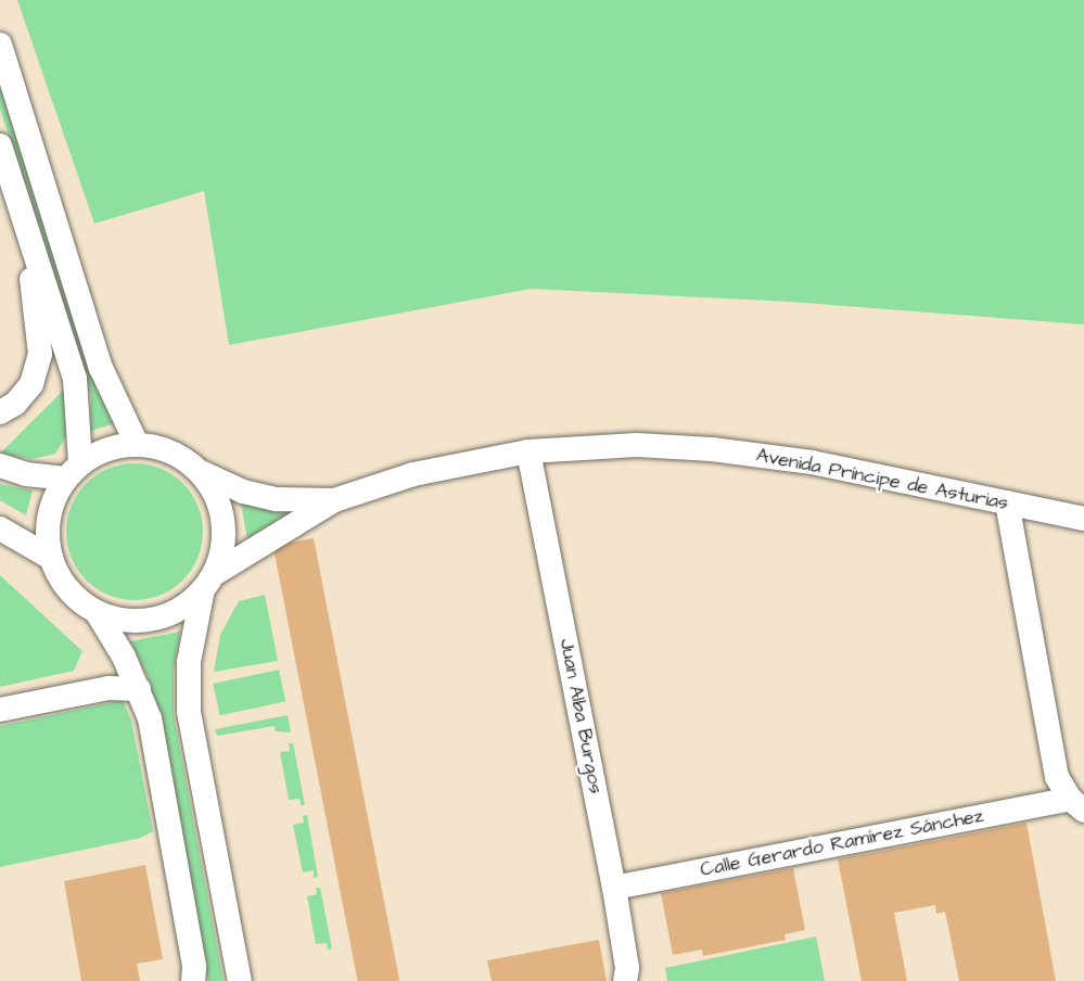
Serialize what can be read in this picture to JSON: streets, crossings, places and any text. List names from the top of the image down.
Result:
{
  "streets": {
    "street": ["Avenida Príncipe de Asturias", "Juan Alba Burgos", "Calle Gerardo Ramírez Sánchez"]
  },
  "crossings": [
    ["Avenida Príncipe de Asturias", "Juan Alba Burgos"],
    ["Juan Alba Burgos", "Calle Gerardo Ramírez Sánchez"]
  ]
}
